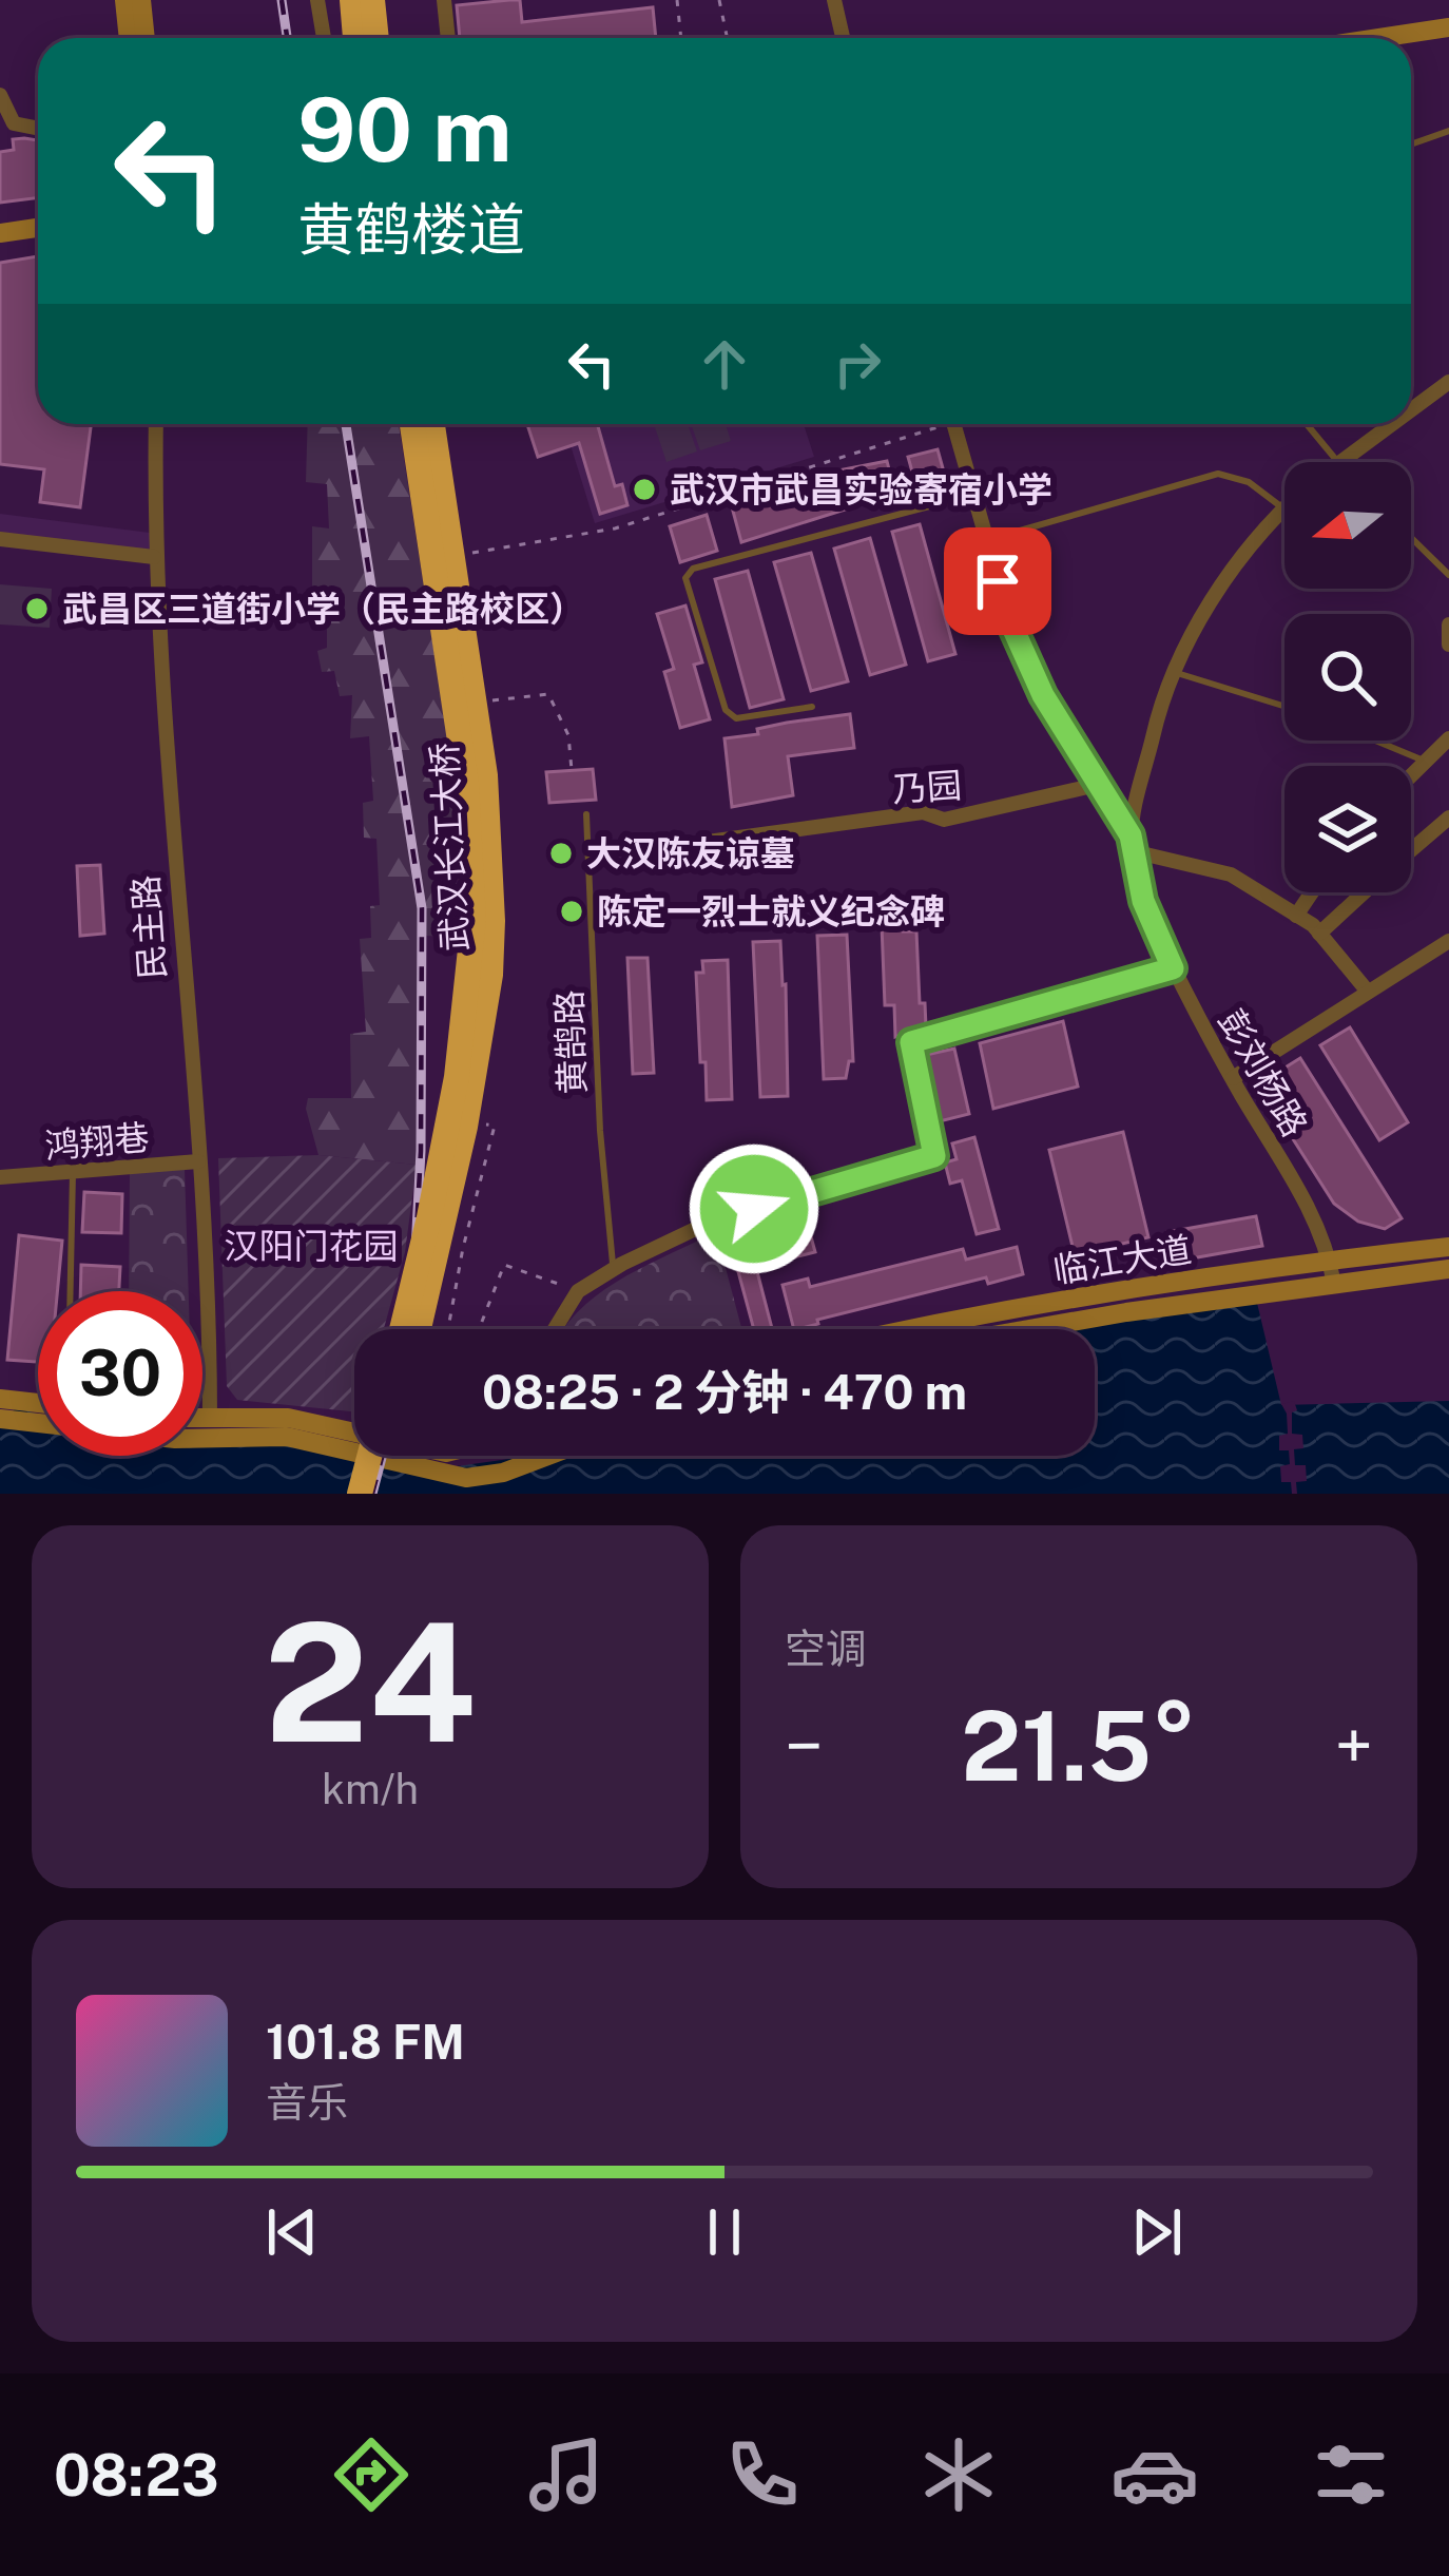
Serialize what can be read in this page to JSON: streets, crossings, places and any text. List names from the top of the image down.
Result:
{
  "streets": {
    "highway": ["武汉长江大桥"],
    "main road": ["临江大道"],
    "street": [
      "乃园",
      "民主路",
      "彭刘杨路",
      "鸿翔巷"
    ],
    "lane": ["黄鹄路"]
  },
  "crossings": [
    ["民主路", "鸿翔巷"],
    ["彭刘杨路", "临江大道"]
  ],
  "parks": ["汉阳门花园"],
  "places": [
    "武汉市武昌实验寄宿小学",
    "武昌区三道街小学（民主路校区）",
    "大汉陈友谅墓",
    "陈定一烈士就义纪念碑"
  ],
  "north": "left",
  "page": {
    "turn": ["90 m", "黄鹤楼道"],
    "limit": "30",
    "trip": "08:25 · 2 分钟 · 470 m",
    "tile": [
      ["24", "km/h"],
      "空调"
    ],
    "heat": ["−", "21.5°", "+"],
    "song": ["101.8 FM", "音乐"],
    "tabs": "08:23"
  }
}
